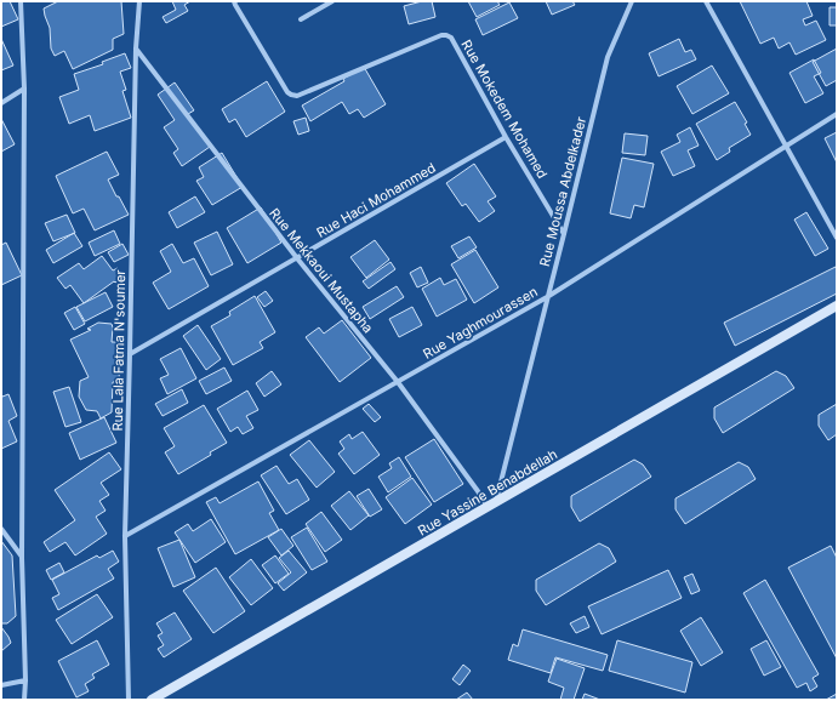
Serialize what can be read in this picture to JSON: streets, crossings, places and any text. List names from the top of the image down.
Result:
{
  "streets": {
    "street": [
      "Rue Mokedem Mohamed",
      "Rue Moussa Abdelkader",
      "Rue Haci Mohammed",
      "Rue Mekkaoui Mustapha",
      "Rue Yaghmourassen",
      "Rue Lala Fatma N'soumer",
      "Rue Yassine Benabdellah"
    ]
  },
  "crossings": [
    ["Rue Mokedem Mohamed", "Rue Moussa Abdelkader"],
    ["Rue Mokedem Mohamed", "Rue Haci Mohammed"],
    ["Rue Moussa Abdelkader", "Rue Mekkaoui Mustapha"],
    ["Rue Moussa Abdelkader", "Rue Yaghmourassen"],
    ["Rue Moussa Abdelkader", "Rue Yassine Benabdellah"],
    ["Rue Haci Mohammed", "Rue Mekkaoui Mustapha"],
    ["Rue Haci Mohammed", "Rue Lala Fatma N'soumer"],
    ["Rue Mekkaoui Mustapha", "Rue Yaghmourassen"],
    ["Rue Mekkaoui Mustapha", "Rue Lala Fatma N'soumer"],
    ["Rue Mekkaoui Mustapha", "Rue Yassine Benabdellah"],
    ["Rue Yaghmourassen", "Rue Lala Fatma N'soumer"]
  ]
}
